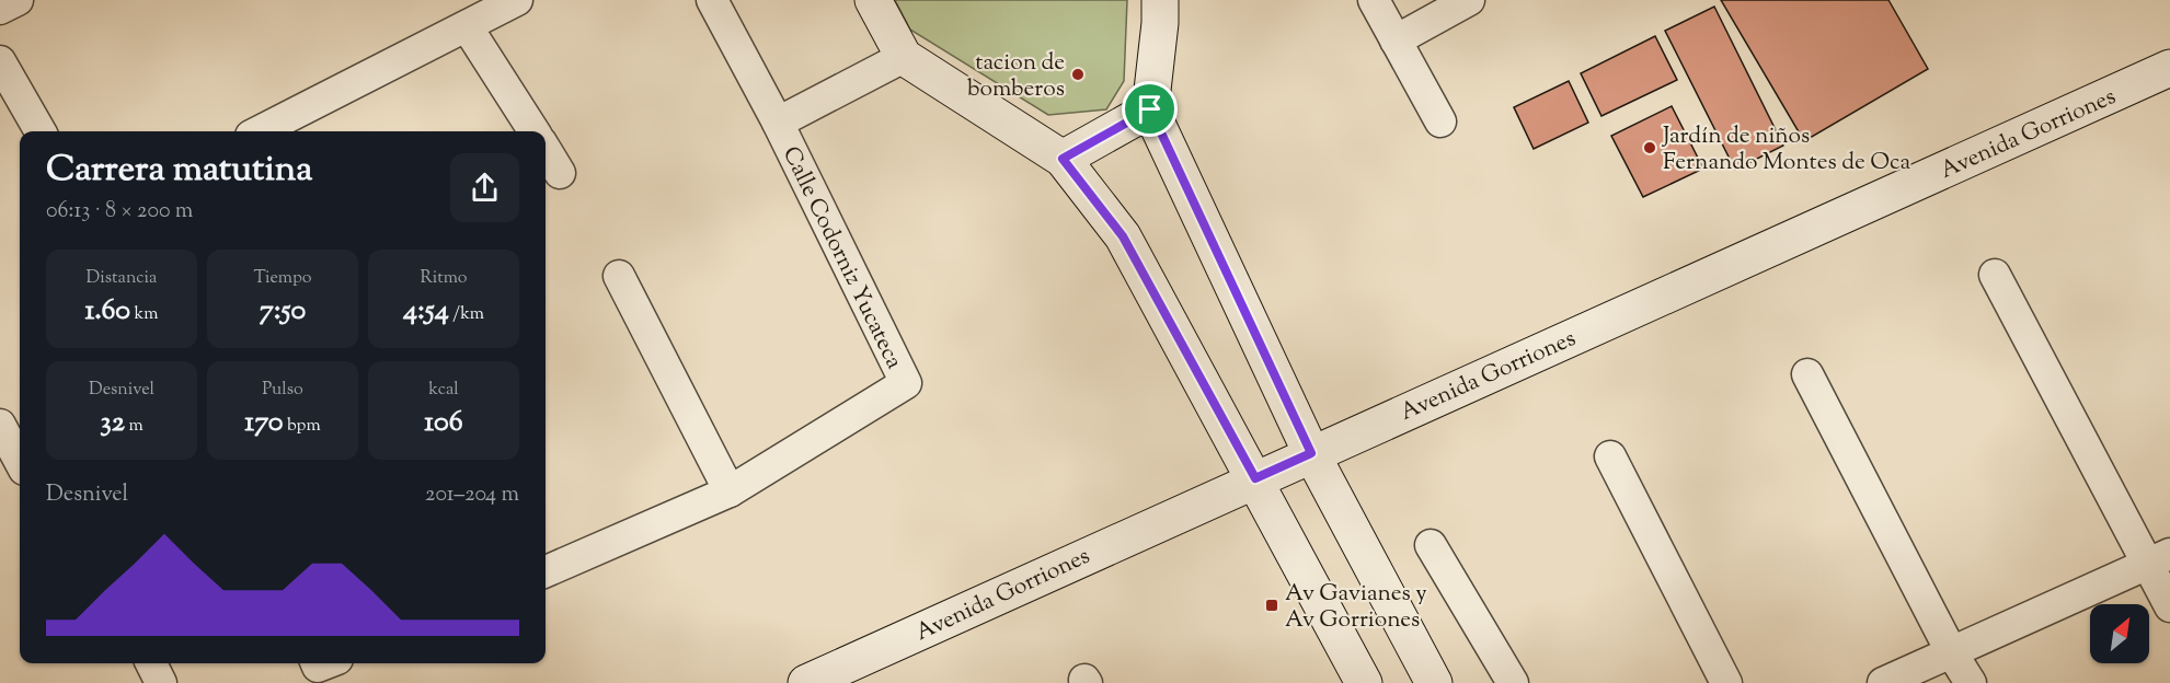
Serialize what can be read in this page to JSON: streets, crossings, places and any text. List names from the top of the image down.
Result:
{
  "streets": {
    "main road": ["Avenida Gorriones"],
    "street": ["Calle Codorniz Yucateca"]
  },
  "places": {
    "other": ["tacion de bomberos", "Jardín de niños Fernando Montes de Oca"],
    "transit": ["Av Gavianes y Av Gorriones"]
  },
  "north": "top right",
  "page": {
    "heading": ["Carrera matutina", "06:13 · 8 × 200 m"],
    "stats": [
      ["Distancia", "1.60 km"],
      ["Tiempo", "7:50"],
      ["Ritmo", "4:54 /km"],
      ["Desnivel", "32 m"],
      ["Pulso", "170 bpm"],
      ["kcal", "106"]
    ],
    "chart": ["Desnivel", "201–204 m"]
  }
}
